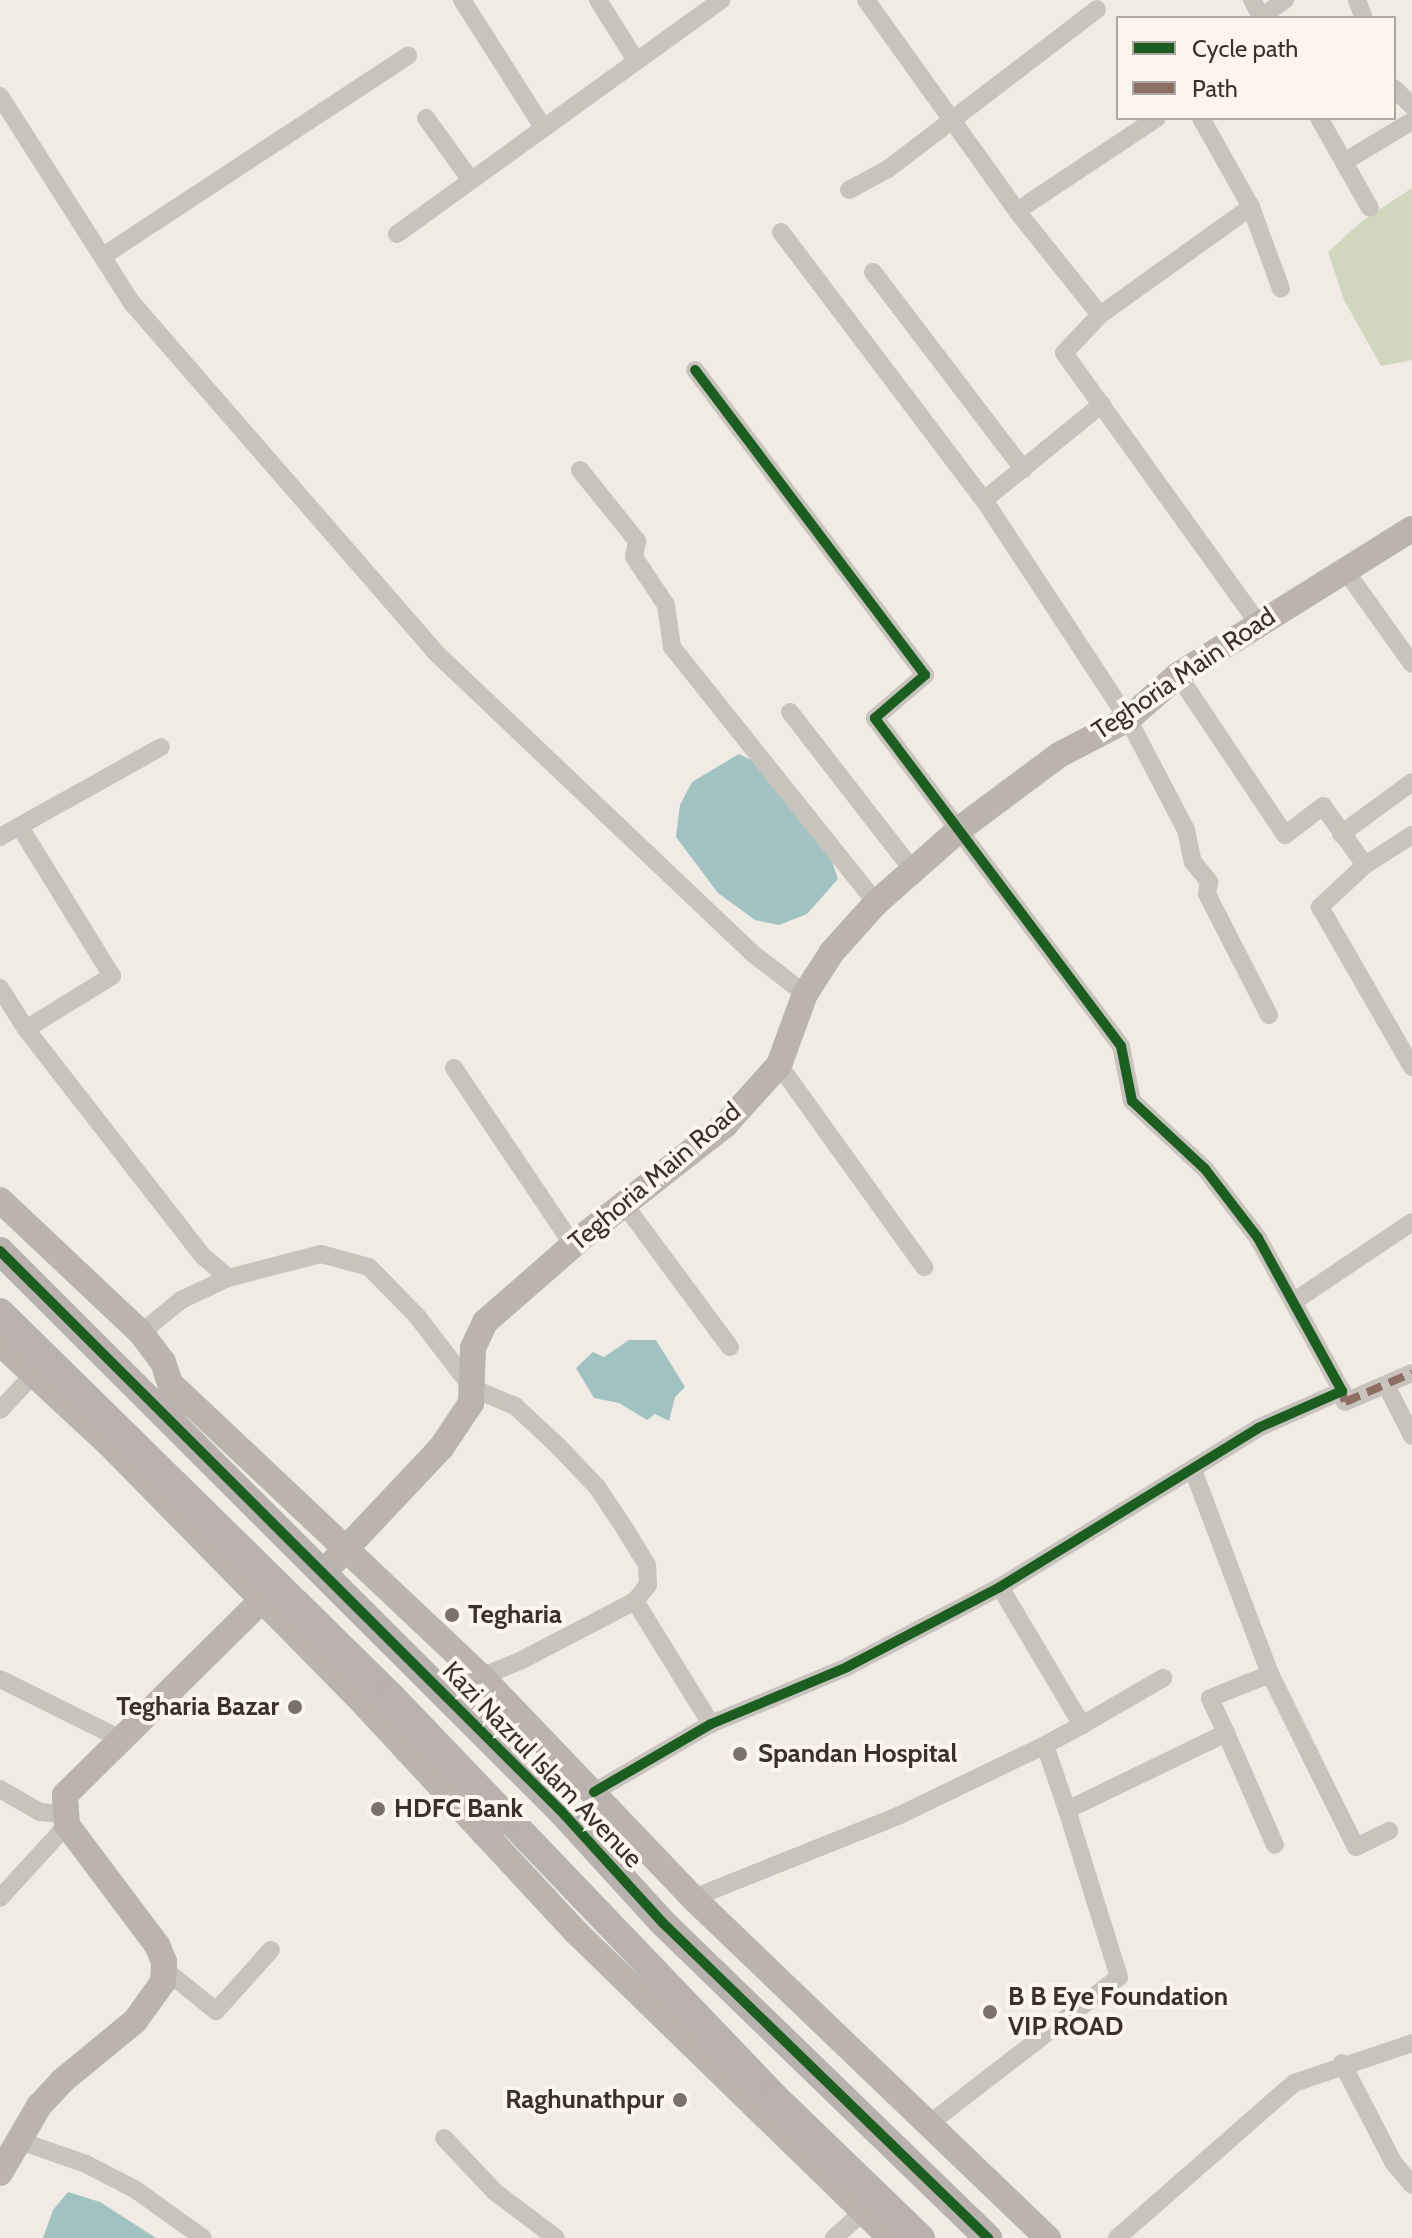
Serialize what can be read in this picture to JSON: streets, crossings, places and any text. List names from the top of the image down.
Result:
{
  "streets": {
    "main road": ["Kazi Nazrul Islam Avenue"],
    "street": ["Teghoria Main Road"]
  },
  "crossings": [
    ["Teghoria Main Road", "Kazi Nazrul Islam Avenue"]
  ],
  "places": [
    "Tegharia",
    "Tegharia Bazar",
    "Spandan Hospital",
    "HDFC Bank",
    "B B Eye Foundation VIP ROAD",
    "Raghunathpur"
  ],
  "legend": ["Cycle path", "Path"]
}
